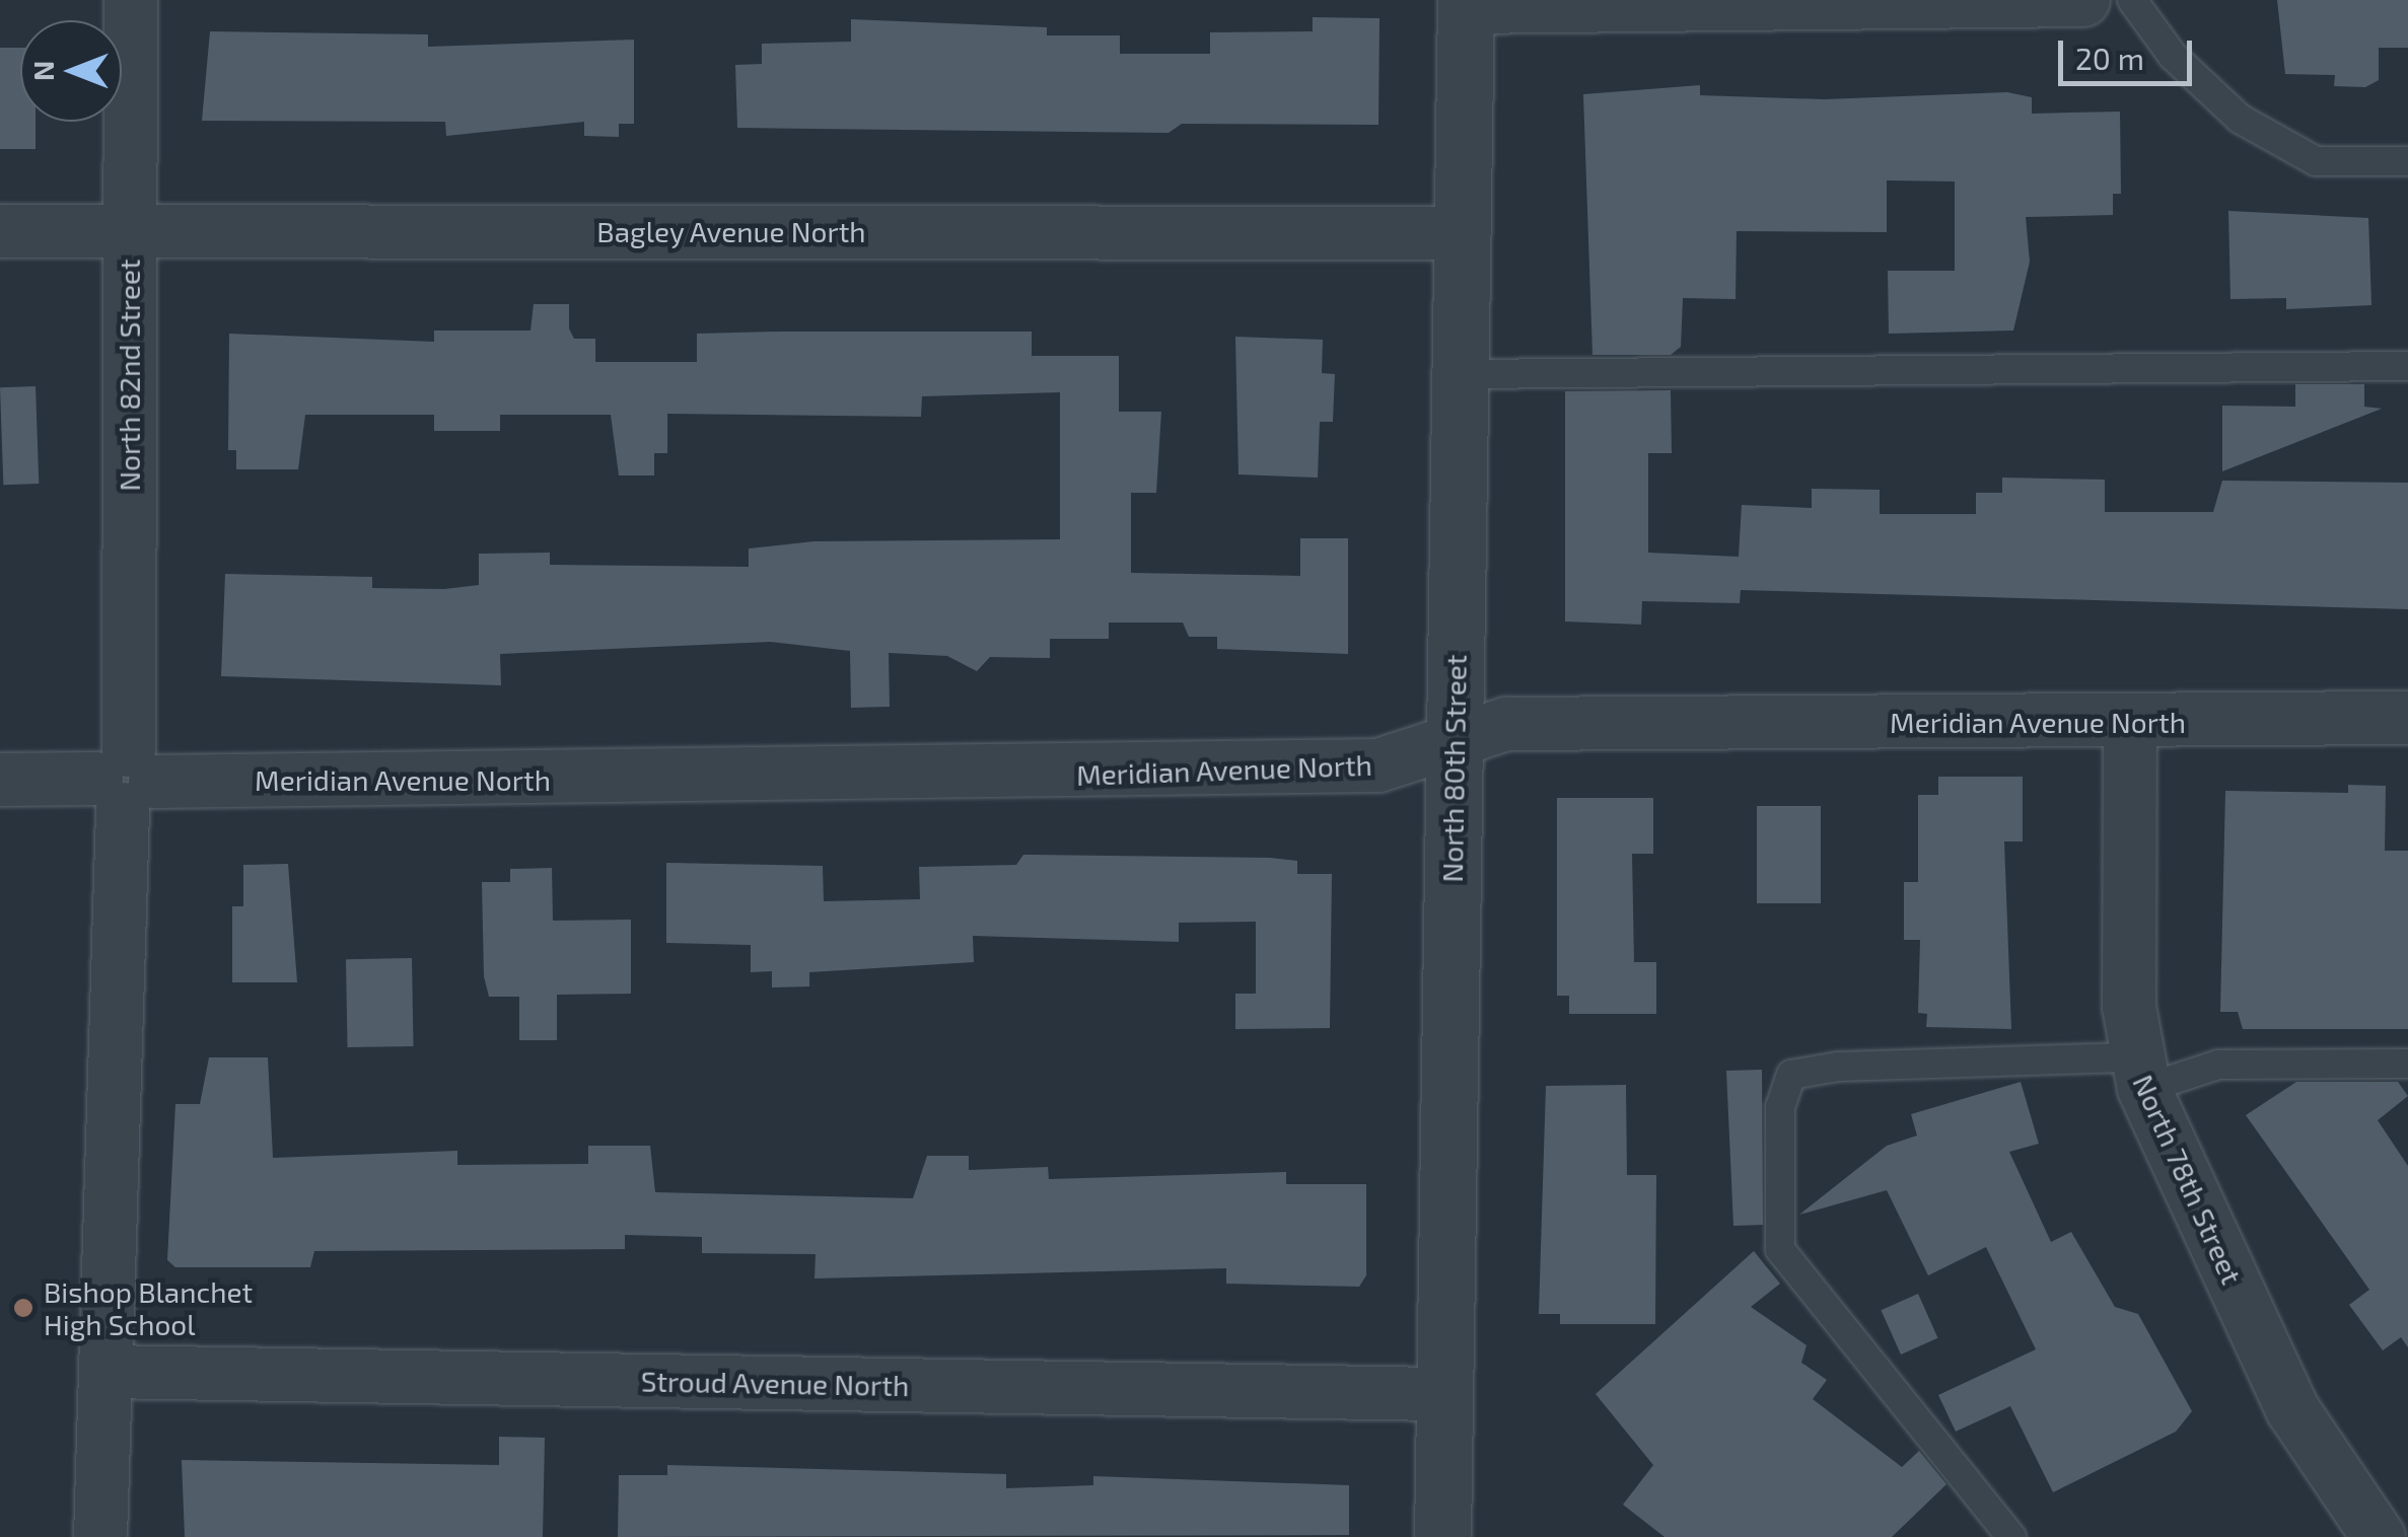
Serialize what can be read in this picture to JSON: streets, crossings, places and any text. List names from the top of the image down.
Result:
{
  "streets": {
    "street": [
      "Bagley Avenue North",
      "North 82nd Street",
      "Meridian Avenue North",
      "North 80th Street",
      "North 78th Street",
      "Stroud Avenue North"
    ]
  },
  "crossings": [
    ["Bagley Avenue North", "North 82nd Street"],
    ["Bagley Avenue North", "North 80th Street"],
    ["North 82nd Street", "Meridian Avenue North"],
    ["North 82nd Street", "Stroud Avenue North"],
    ["Meridian Avenue North", "North 80th Street"],
    ["Meridian Avenue North", "North 78th Street"],
    ["North 80th Street", "Stroud Avenue North"]
  ],
  "places": ["Bishop Blanchet High School"],
  "scale_bar": "20 m",
  "north": "left"
}
